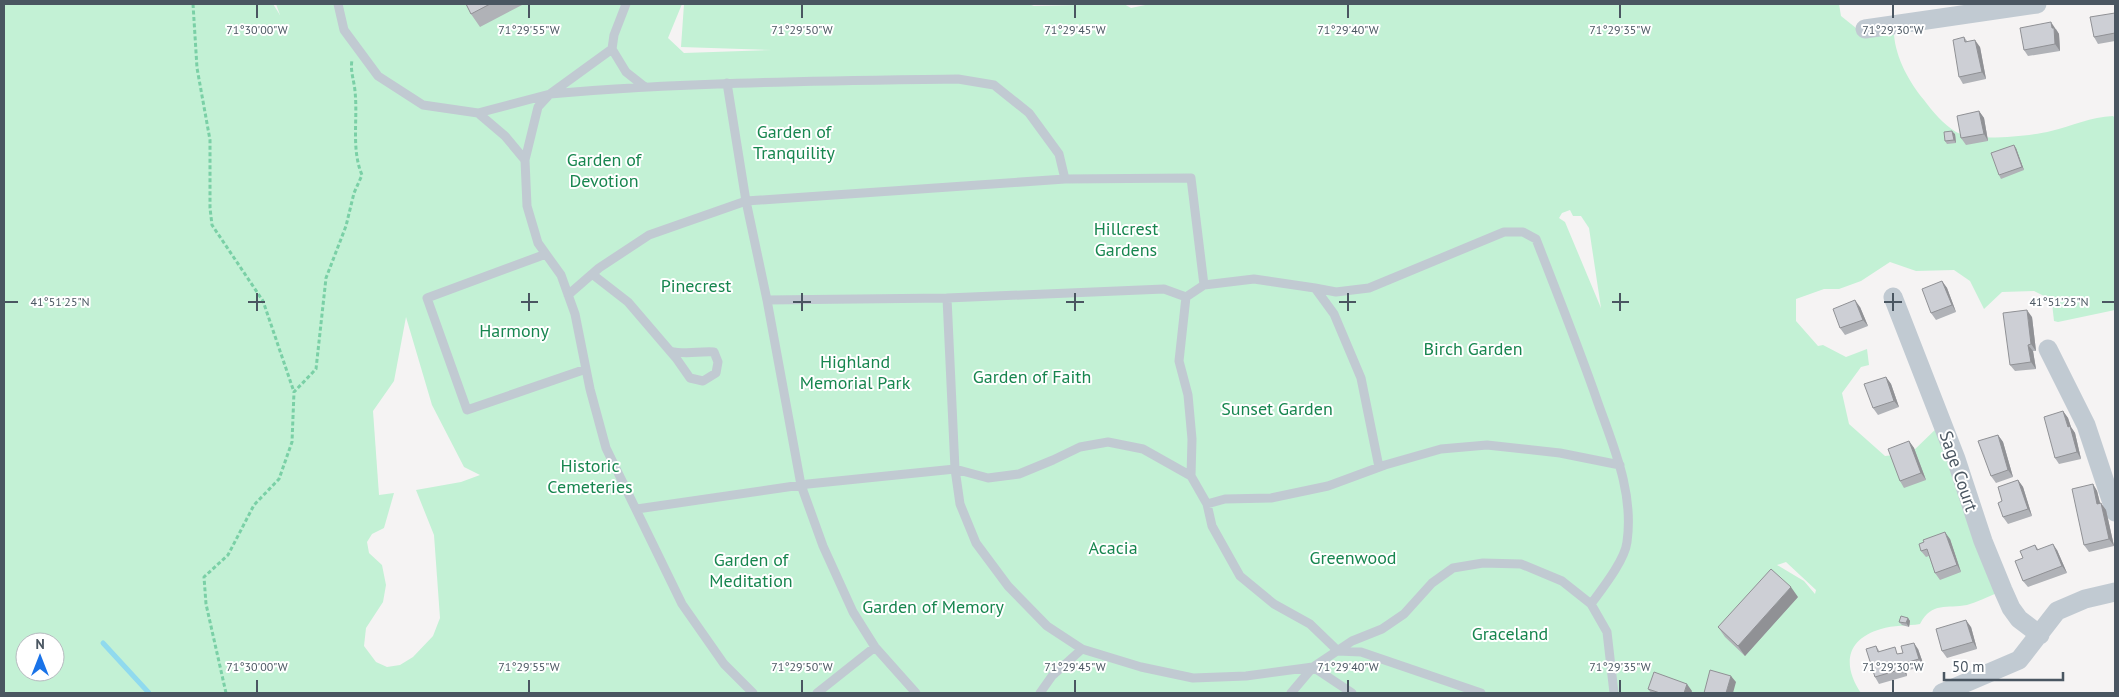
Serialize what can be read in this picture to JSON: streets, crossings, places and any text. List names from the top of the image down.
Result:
{
  "streets": {
    "street": ["Sage Court"]
  },
  "parks": [
    "Garden of Tranquility",
    "Garden of Devotion",
    "Hillcrest Gardens",
    "Pinecrest",
    "Harmony",
    "Birch Garden",
    "Highland Memorial Park",
    "Garden of Faith",
    "Sunset Garden",
    "Historic Cemeteries",
    "Acacia",
    "Greenwood",
    "Garden of Meditation",
    "Garden of Memory",
    "Graceland"
  ],
  "scale_bar": "50 m",
  "north": "top",
  "coordinates": [
    "71°30'00\"W",
    "71°29'55\"W",
    "71°29'50\"W",
    "71°29'45\"W",
    "71°29'40\"W",
    "71°29'35\"W",
    "71°29'30\"W",
    "41°51'25\"N"
  ]
}
